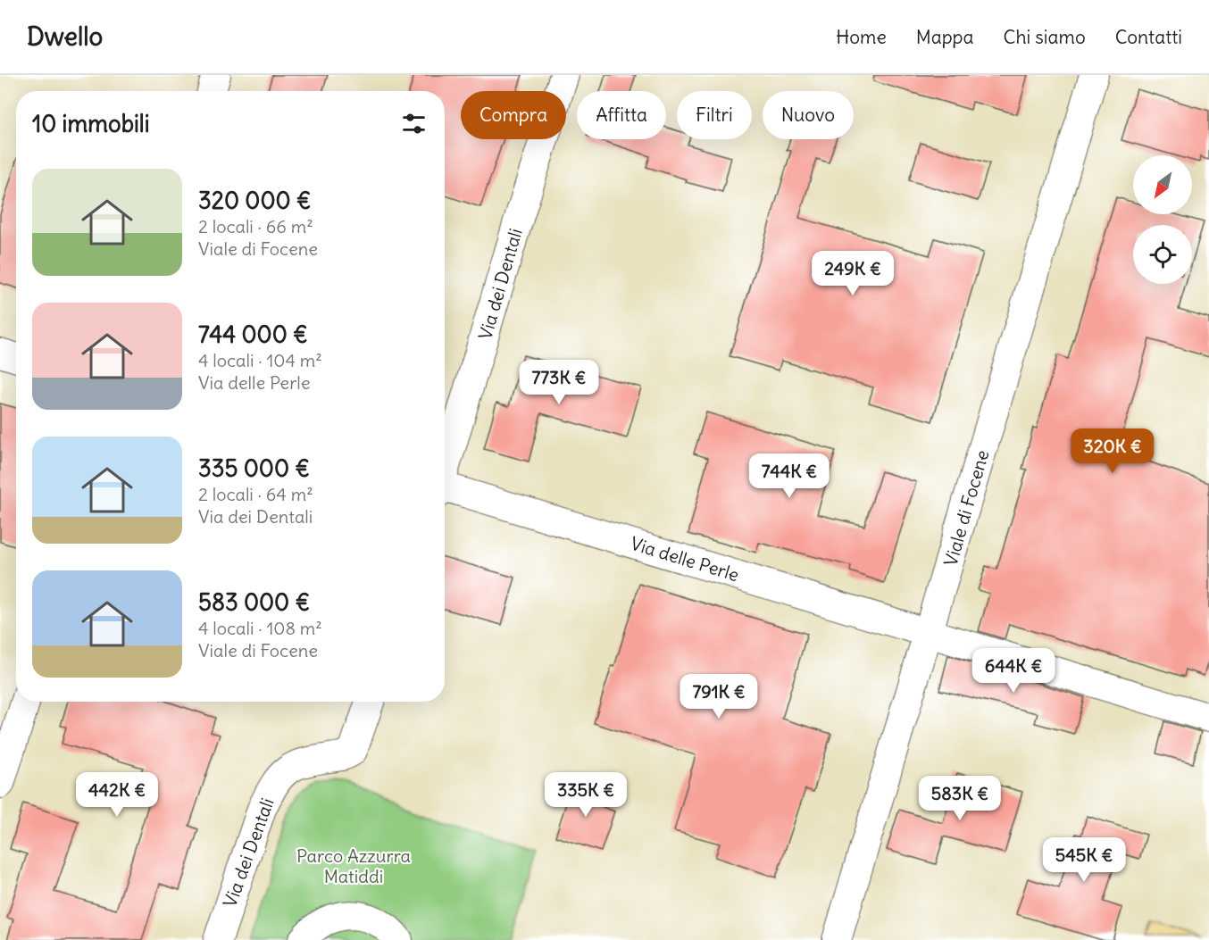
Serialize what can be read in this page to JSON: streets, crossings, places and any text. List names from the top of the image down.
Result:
{
  "streets": {
    "street": ["Via dei Dentali", "Viale di Focene", "Via delle Perle"]
  },
  "crossings": [
    ["Viale di Focene", "Via delle Perle"]
  ],
  "parks": ["Parco Azzurra Matiddi"],
  "north": "bottom left",
  "page": {
    "header": "Dwello",
    "nav": [
      "Home",
      "Mappa",
      "Chi siamo",
      "Contatti"
    ],
    "chip": [
      "Compra",
      "Affitta",
      "Filtri",
      "Nuovo"
    ],
    "heading": "10 immobili",
    "list": [
      {
        "name": "320 000 €",
        "note": "2 locali · 66 m² · Viale di Focene"
      },
      {
        "name": "744 000 €",
        "note": "4 locali · 104 m² · Via delle Perle"
      },
      {
        "name": "335 000 €",
        "note": "2 locali · 64 m² · Via dei Dentali"
      },
      {
        "name": "583 000 €",
        "note": "4 locali · 108 m² · Viale di Focene"
      }
    ],
    "price": [
      "249K €",
      "773K €",
      "320K €",
      "744K €",
      "644K €",
      "791K €",
      "442K €",
      "335K €",
      "583K €",
      "545K €"
    ]
  }
}
